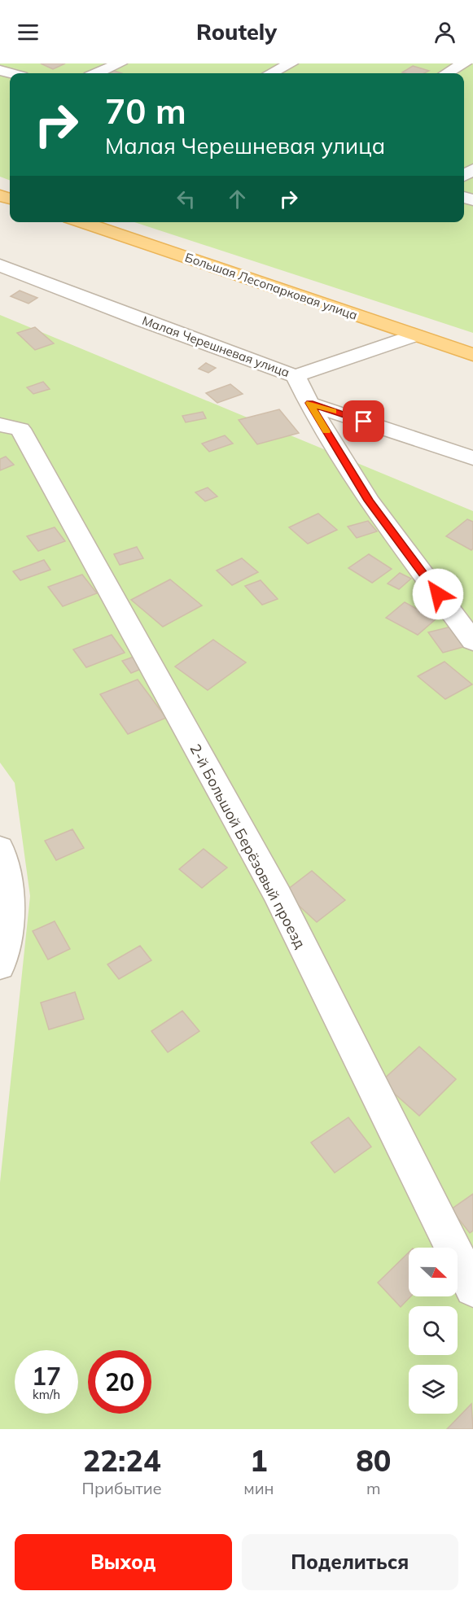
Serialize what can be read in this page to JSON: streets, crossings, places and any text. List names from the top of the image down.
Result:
{
  "streets": {
    "main road": ["Большая Лесопарковая улица"],
    "street": ["Малая Черешневая улица", "2-й Большой Берёзовый проезд"]
  },
  "north": "right",
  "page": {
    "header": "Routely",
    "turn": ["70 m", "Малая Черешневая улица"],
    "speed": "17 km/h",
    "limit": "20",
    "eta": [
      "22:24",
      "Прибытие",
      "1",
      "мин",
      "80",
      "m"
    ],
    "buttons": ["Выход", "Поделиться"]
  }
}
